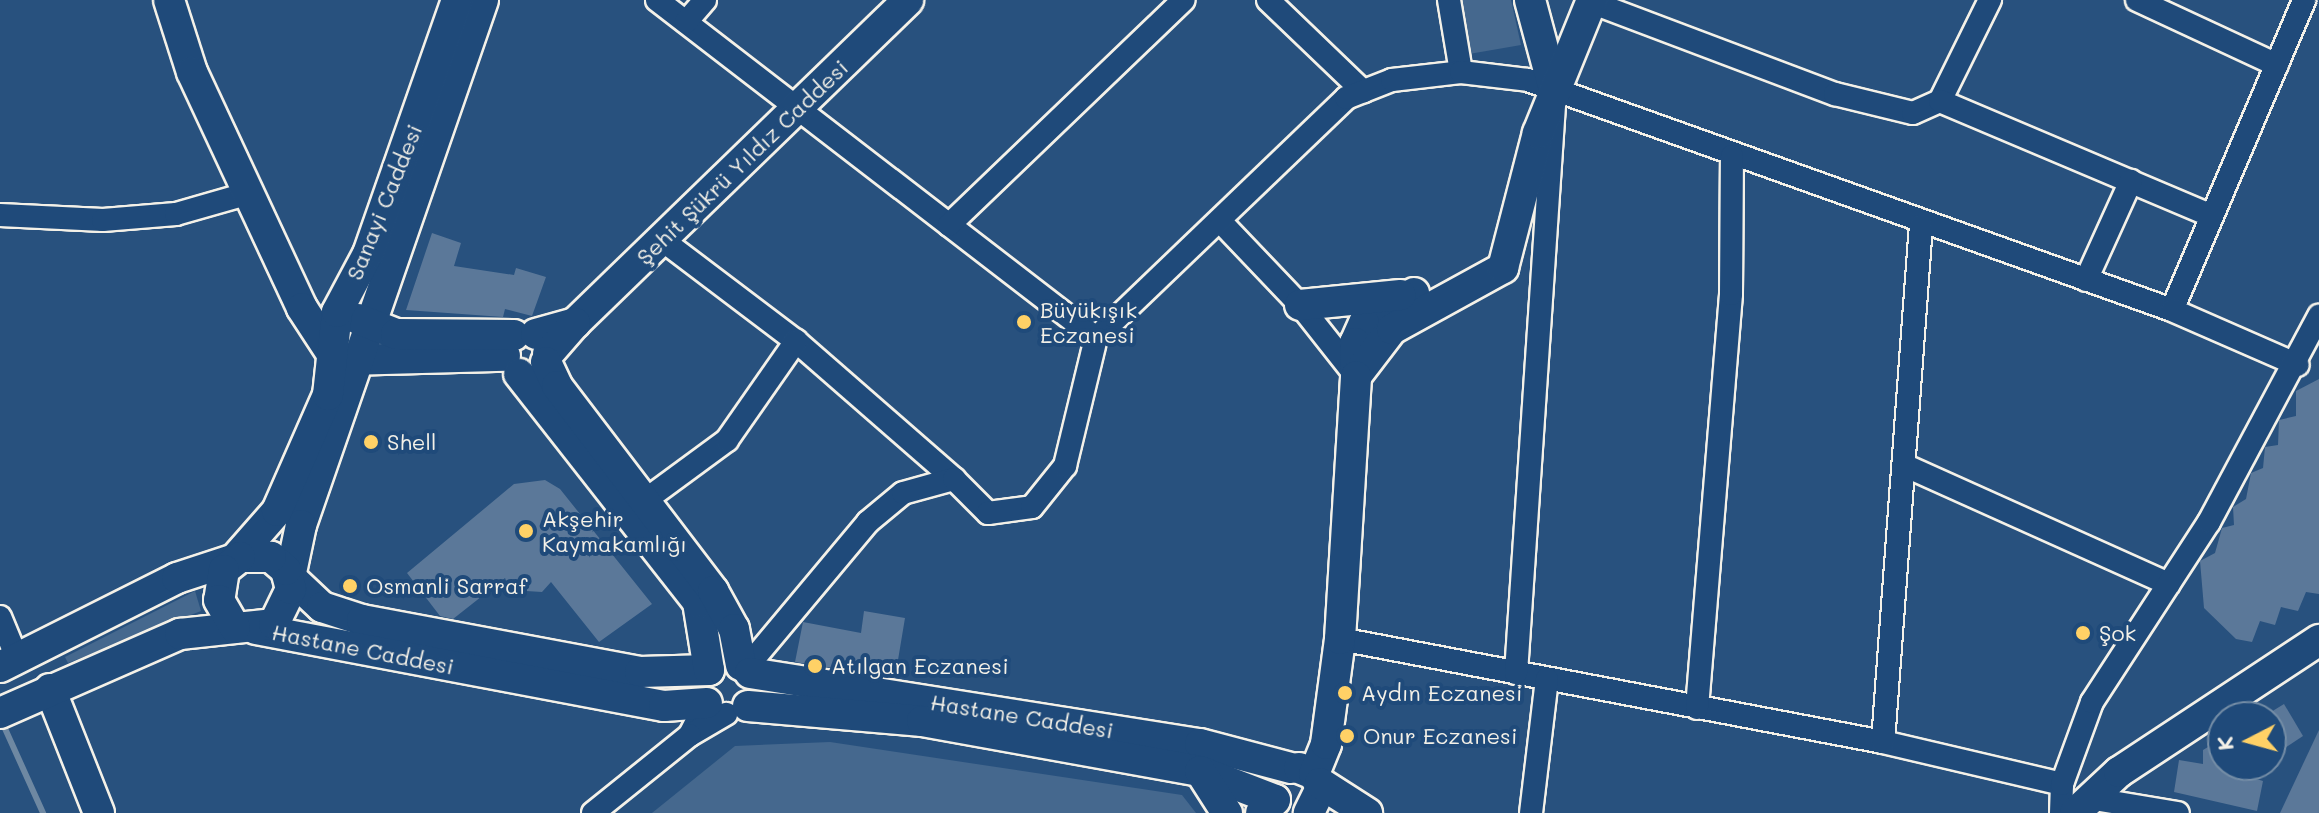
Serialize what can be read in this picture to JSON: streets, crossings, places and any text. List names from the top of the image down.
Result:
{
  "streets": {
    "main road": ["Şehit Şükrü Yıldız Caddesi", "Sanayi Caddesi", "Hastane Caddesi"]
  },
  "crossings": [
    ["Sanayi Caddesi", "Hastane Caddesi"]
  ],
  "places": [
    "Büyükışık Eczanesi",
    "Shell",
    "Akşehir Kaymakamlığı",
    "Osmanli Sarraf",
    "Şok",
    "Atılgan Eczanesi",
    "Aydın Eczanesi",
    "Onur Eczanesi"
  ],
  "north": "left"
}
